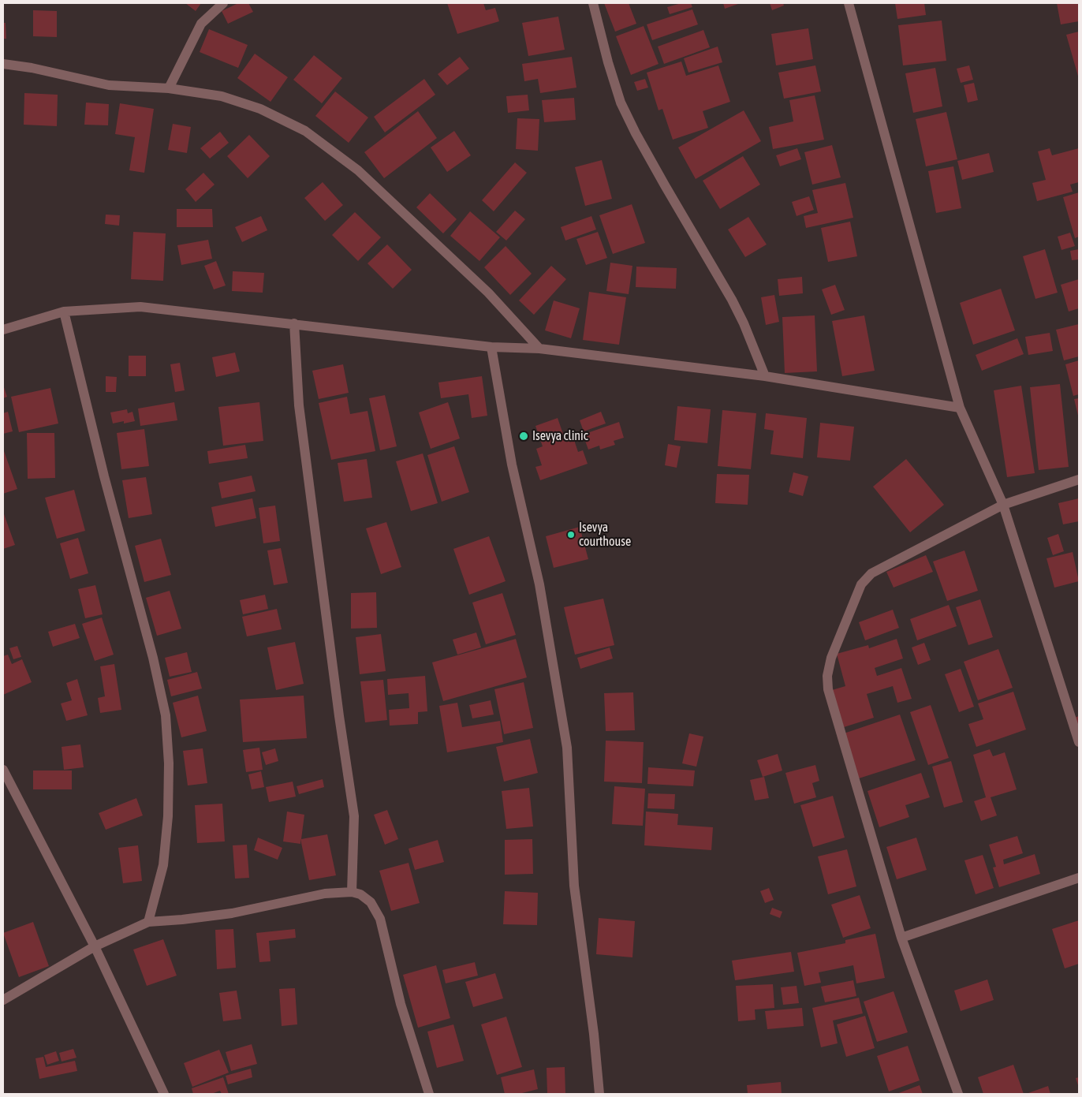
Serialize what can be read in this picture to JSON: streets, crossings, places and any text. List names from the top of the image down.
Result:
{
  "places": ["Isevya clinic", "Isevya courthouse"]
}
